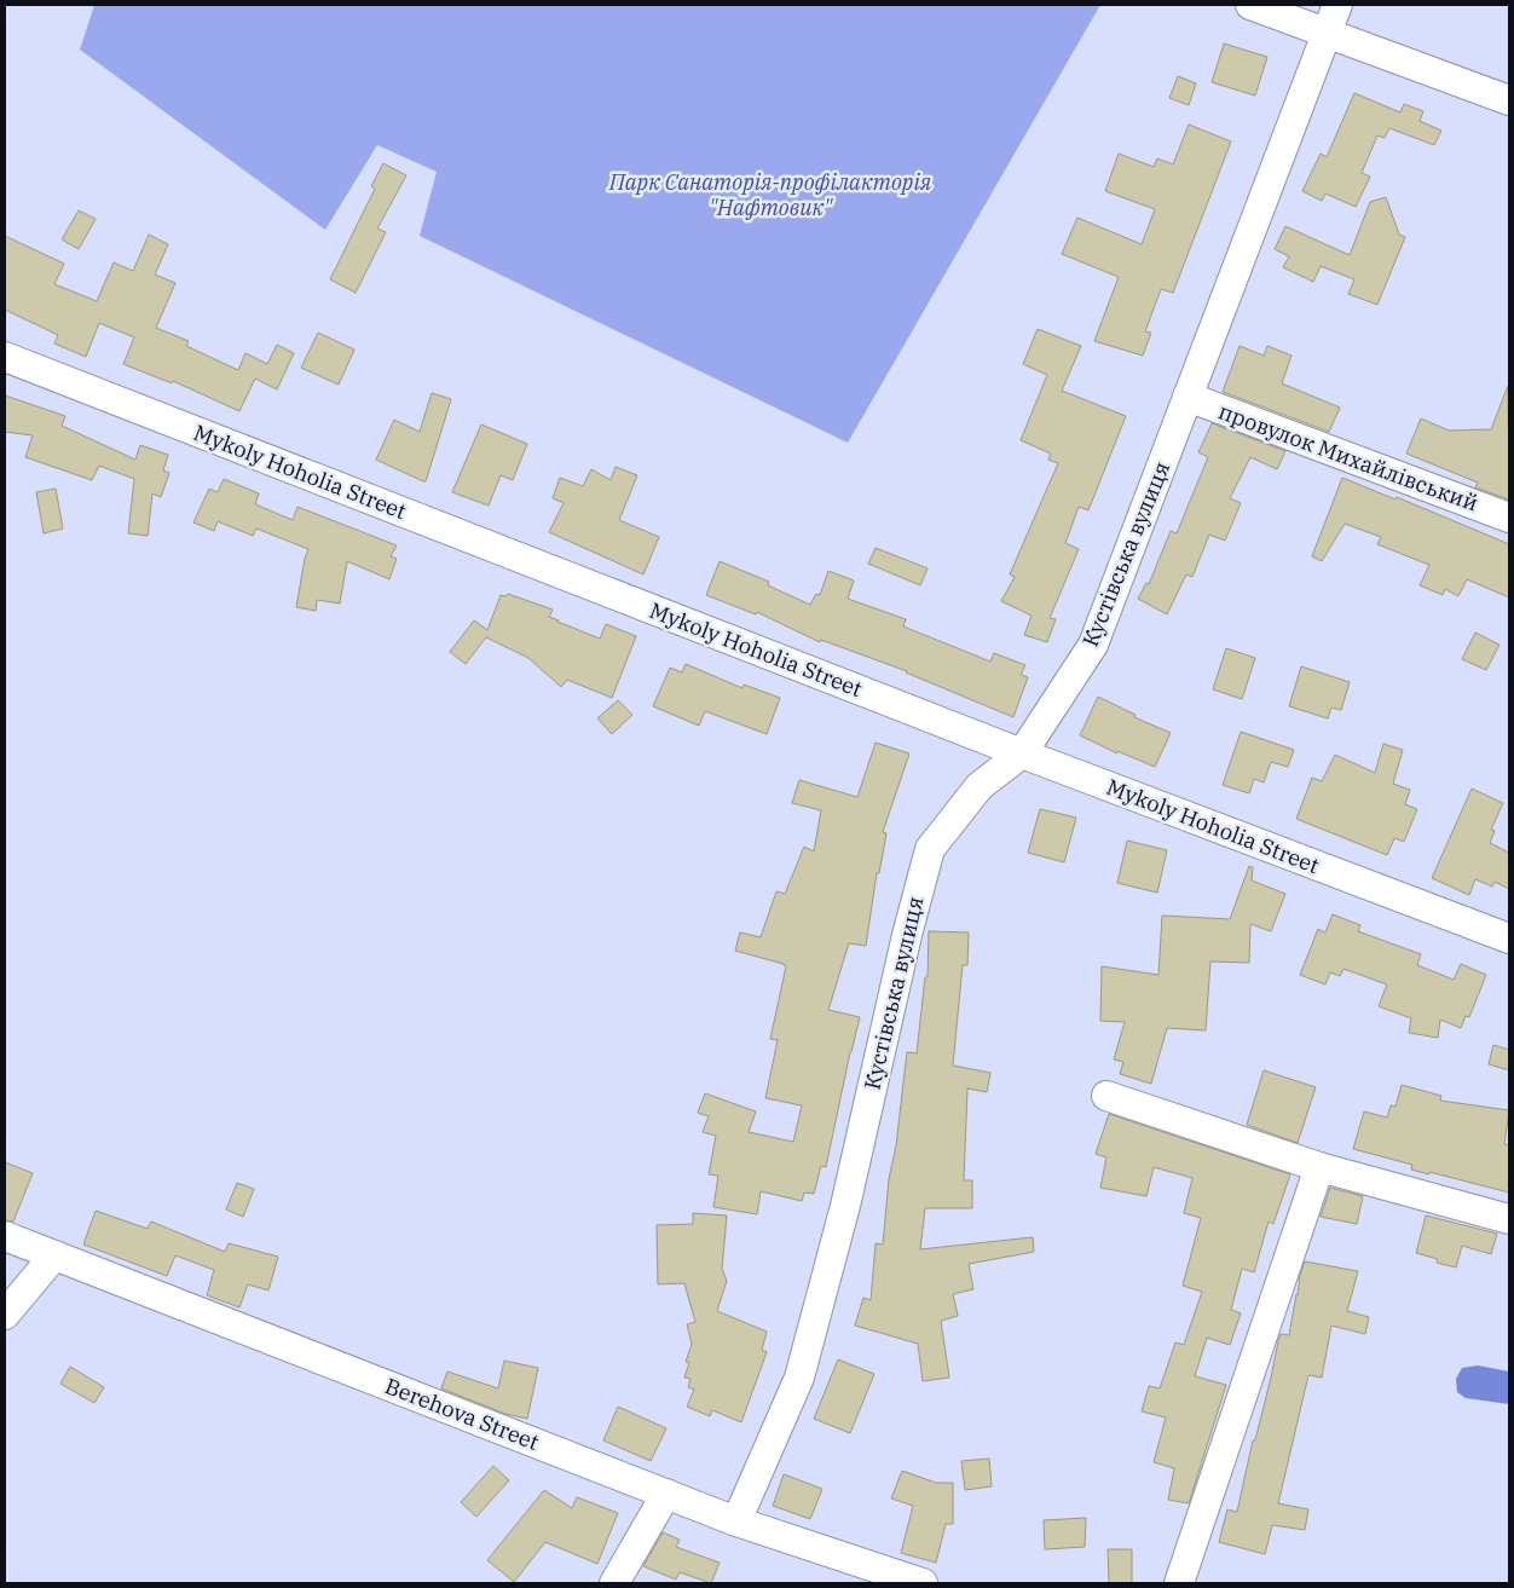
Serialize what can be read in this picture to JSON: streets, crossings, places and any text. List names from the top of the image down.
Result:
{
  "streets": {
    "street": [
      "провулок Михайлівський",
      "Mykoly Hoholia Street",
      "Кустівська вулиця",
      "Berehova Street"
    ]
  },
  "crossings": [
    ["провулок Михайлівський", "Кустівська вулиця"],
    ["Mykoly Hoholia Street", "Кустівська вулиця"],
    ["Кустівська вулиця", "Berehova Street"]
  ],
  "parks": ["Парк Санаторія-профілакторія \"Нафтовик\""]
}
